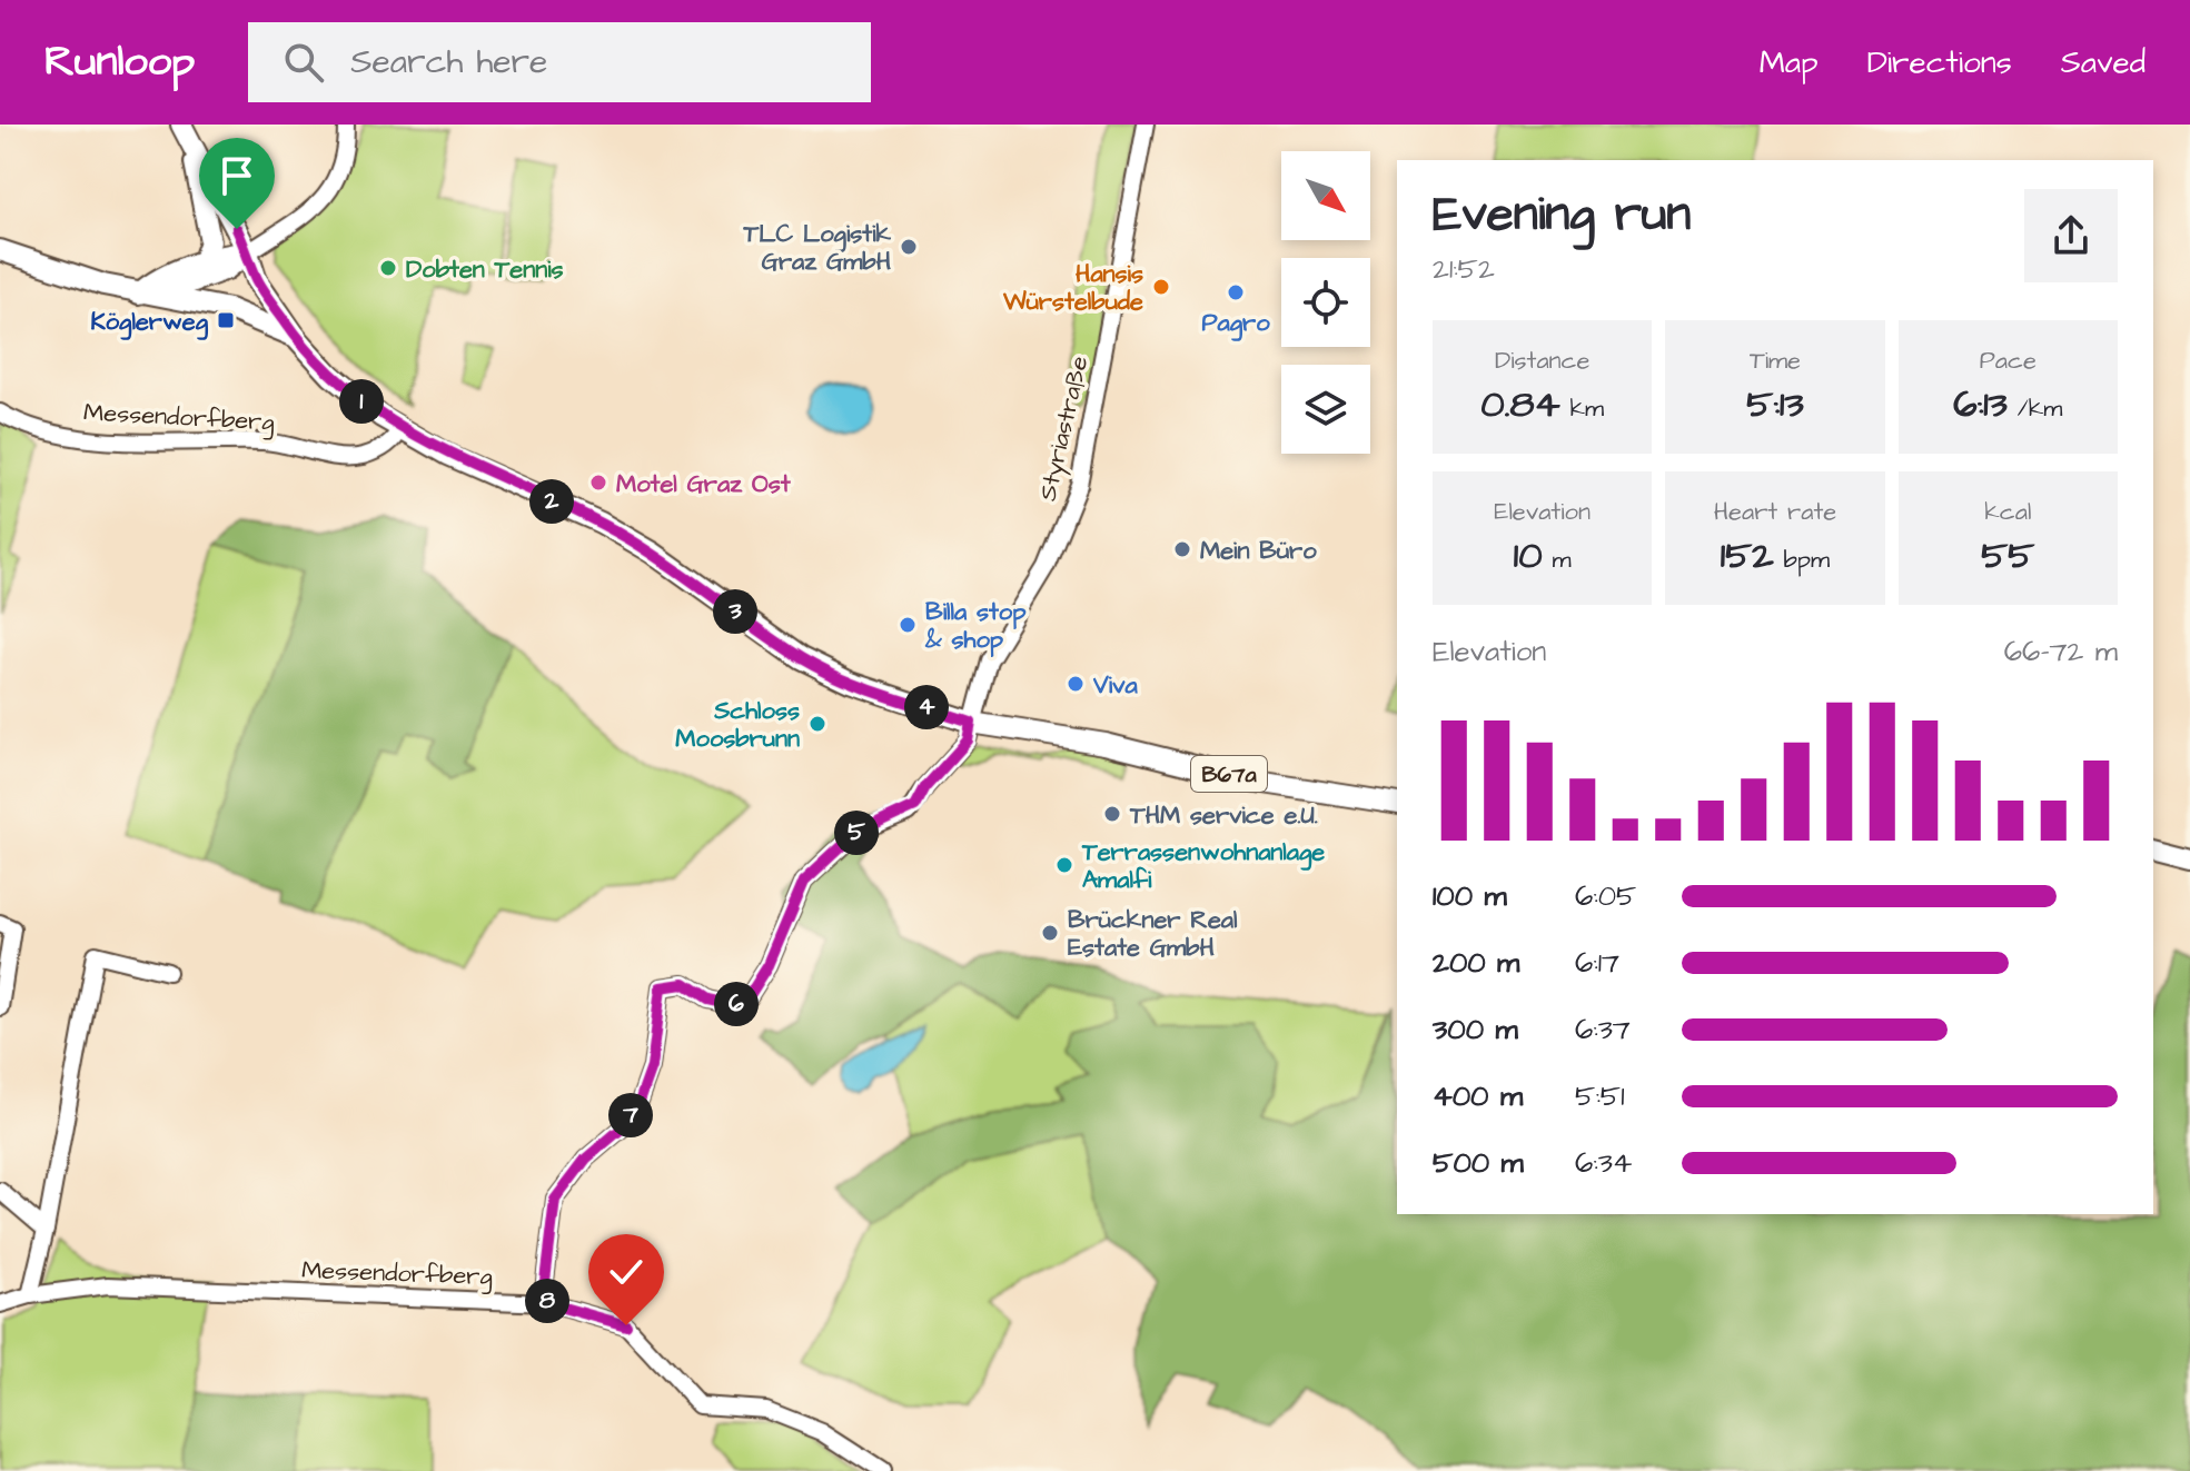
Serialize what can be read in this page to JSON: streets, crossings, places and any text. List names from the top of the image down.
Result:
{
  "streets": {
    "main road": ["B67a"],
    "street": ["Messendorfberg", "Styriastraße"]
  },
  "crossings": [
    ["Messendorfberg", "Styriastraße"],
    ["Messendorfberg", "B67a"],
    ["Styriastraße", "B67a"]
  ],
  "places": {
    "other": [
      "TLC Logistik Graz GmbH",
      "Dobten Tennis",
      "Hansis Würstelbude",
      "Pagro",
      "Motel Graz Ost",
      "Mein Büro",
      "Billa stop & shop",
      "Viva",
      "Schloss Moosbrunn",
      "THM service e.U.",
      "Terrassenwohnanlage Amalfi",
      "Brückner Real Estate GmbH"
    ],
    "transit": ["Köglerweg"]
  },
  "north": "bottom right",
  "page": {
    "header": "Runloop",
    "search": "Search here",
    "nav": ["Map", "Directions", "Saved"],
    "heading": ["Evening run", "21:52"],
    "stats": [
      ["Distance", "0.84 km"],
      ["Time", "5:13"],
      ["Pace", "6:13 /km"],
      ["Elevation", "10 m"],
      ["Heart rate", "152 bpm"],
      ["kcal", "55"]
    ],
    "pins": [
      "1",
      "2",
      "3",
      "4",
      "5",
      "6",
      "7",
      "8"
    ],
    "chart": ["Elevation", "66–72 m"],
    "list": [
      {
        "name": "100 m",
        "note": "6:05"
      },
      {
        "name": "200 m",
        "note": "6:17"
      },
      {
        "name": "300 m",
        "note": "6:37"
      },
      {
        "name": "400 m",
        "note": "5:51"
      },
      {
        "name": "500 m",
        "note": "6:34"
      }
    ]
  }
}
